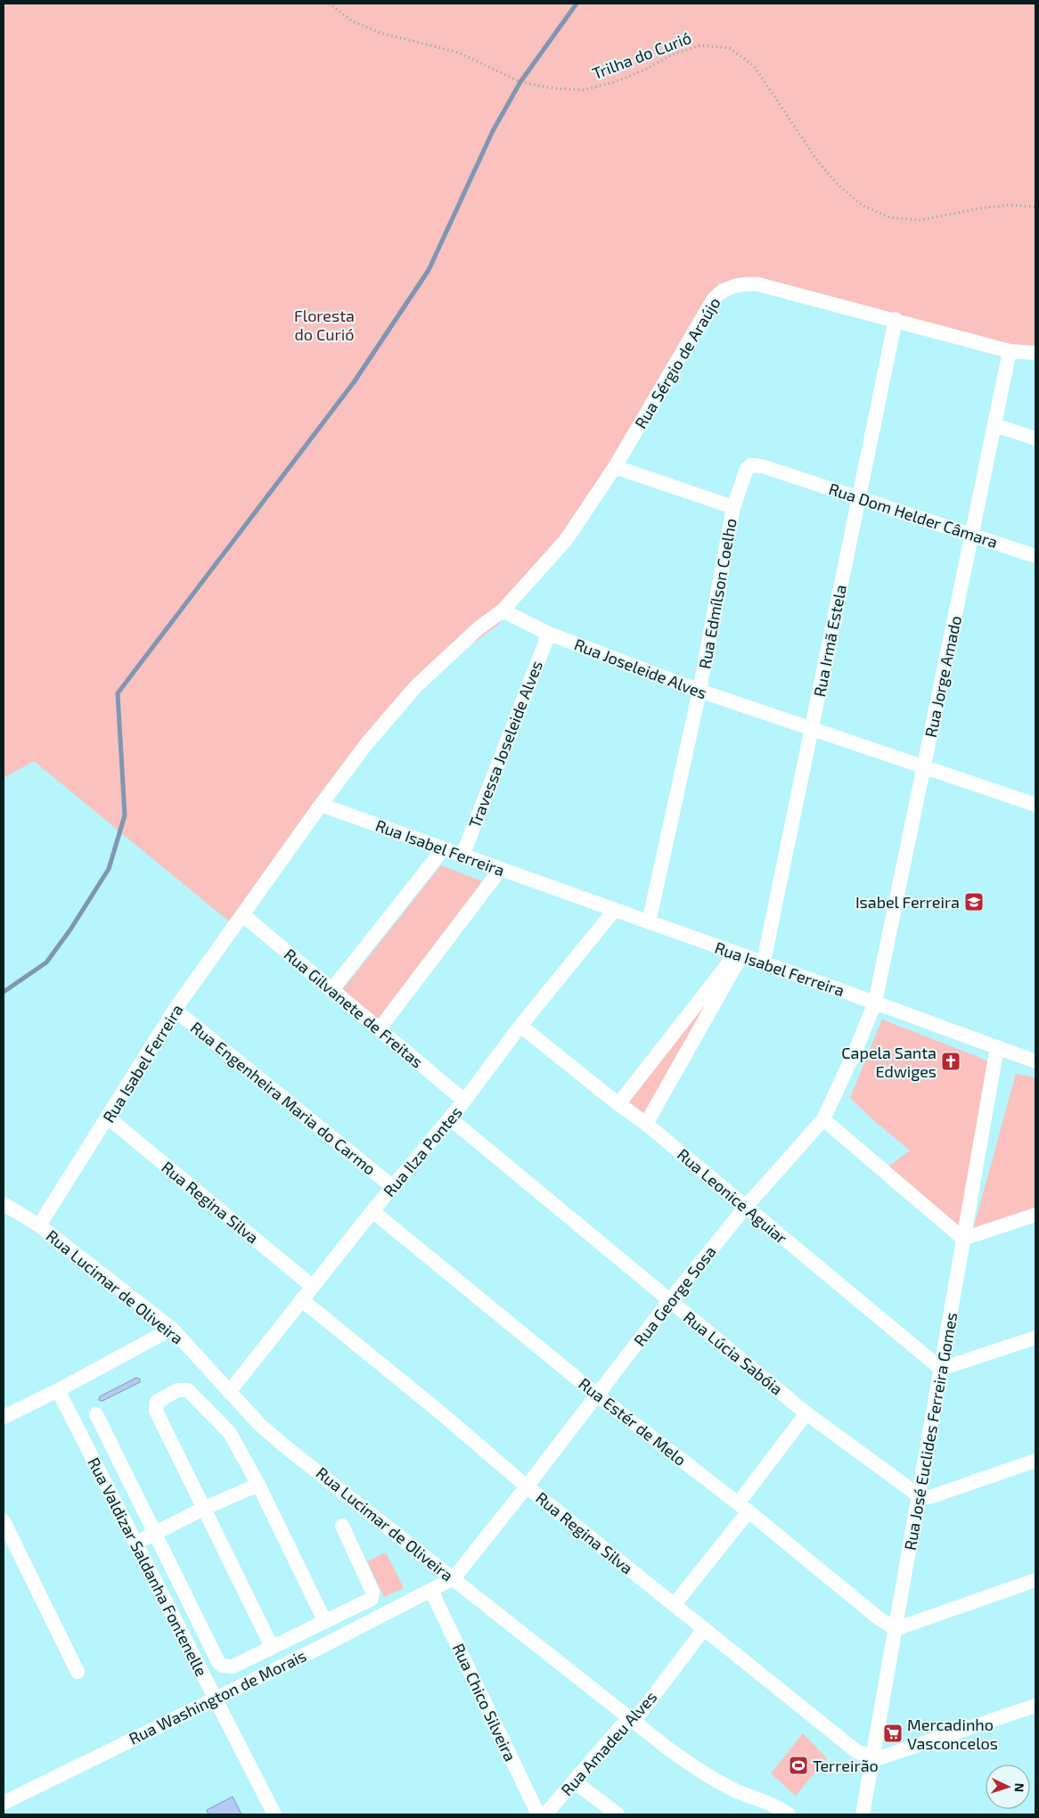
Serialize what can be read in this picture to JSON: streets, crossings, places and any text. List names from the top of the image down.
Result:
{
  "streets": {
    "street": [
      "Rua Sérgio de Araújo",
      "Rua Dom Helder Câmara",
      "Rua Edmílson Coelho",
      "Rua Irmã Estela",
      "Rua Joseleide Alves",
      "Rua Jorge Amado",
      "Travessa Joseleide Alves",
      "Rua Isabel Ferreira",
      "Rua Gilvanete de Freitas",
      "Rua Engenheira Maria do Carmo",
      "Rua Ilza Pontes",
      "Rua Leonice Aguiar",
      "Rua Regina Silva",
      "Rua Lucimar de Oliveira",
      "Rua George Sosa",
      "Rua Lúcia Sabóia",
      "Rua Estér de Melo",
      "Rua José Euclides Ferreira Gomes",
      "Rua Valdizar Saldanha Fontenelle",
      "Rua Washington de Morais",
      "Rua Chico Silveira",
      "Rua Amadeu Alves"
    ],
    "path": ["Trilha do Curió"]
  },
  "crossings": [
    ["Rua Sérgio de Araújo", "Rua Irmã Estela"],
    ["Rua Sérgio de Araújo", "Rua Joseleide Alves"],
    ["Rua Sérgio de Araújo", "Rua Jorge Amado"],
    ["Rua Dom Helder Câmara", "Rua Edmílson Coelho"],
    ["Rua Dom Helder Câmara", "Rua Irmã Estela"],
    ["Rua Dom Helder Câmara", "Rua Jorge Amado"],
    ["Rua Edmílson Coelho", "Rua Joseleide Alves"],
    ["Rua Edmílson Coelho", "Rua Isabel Ferreira"],
    ["Rua Irmã Estela", "Rua Joseleide Alves"],
    ["Rua Irmã Estela", "Rua Isabel Ferreira"],
    ["Rua Joseleide Alves", "Rua Jorge Amado"],
    ["Rua Joseleide Alves", "Travessa Joseleide Alves"],
    ["Rua Jorge Amado", "Rua Isabel Ferreira"],
    ["Rua Jorge Amado", "Rua George Sosa"],
    ["Travessa Joseleide Alves", "Rua Isabel Ferreira"],
    ["Rua Isabel Ferreira", "Rua Gilvanete de Freitas"],
    ["Rua Isabel Ferreira", "Rua Engenheira Maria do Carmo"],
    ["Rua Isabel Ferreira", "Rua Ilza Pontes"],
    ["Rua Isabel Ferreira", "Rua Regina Silva"],
    ["Rua Isabel Ferreira", "Rua Lucimar de Oliveira"],
    ["Rua Isabel Ferreira", "Rua George Sosa"],
    ["Rua Isabel Ferreira", "Rua José Euclides Ferreira Gomes"],
    ["Rua Gilvanete de Freitas", "Rua Ilza Pontes"],
    ["Rua Engenheira Maria do Carmo", "Rua Ilza Pontes"],
    ["Rua Ilza Pontes", "Rua Leonice Aguiar"],
    ["Rua Ilza Pontes", "Rua Regina Silva"],
    ["Rua Ilza Pontes", "Rua Lucimar de Oliveira"],
    ["Rua Ilza Pontes", "Rua Lúcia Sabóia"],
    ["Rua Ilza Pontes", "Rua Estér de Melo"],
    ["Rua Leonice Aguiar", "Rua George Sosa"],
    ["Rua Leonice Aguiar", "Rua José Euclides Ferreira Gomes"],
    ["Rua Regina Silva", "Rua George Sosa"],
    ["Rua Regina Silva", "Rua José Euclides Ferreira Gomes"],
    ["Rua Regina Silva", "Rua Amadeu Alves"],
    ["Rua Lucimar de Oliveira", "Rua George Sosa"],
    ["Rua Lucimar de Oliveira", "Rua Washington de Morais"],
    ["Rua Lucimar de Oliveira", "Rua Amadeu Alves"],
    ["Rua George Sosa", "Rua Lúcia Sabóia"],
    ["Rua George Sosa", "Rua Estér de Melo"],
    ["Rua George Sosa", "Rua Washington de Morais"],
    ["Rua Lúcia Sabóia", "Rua José Euclides Ferreira Gomes"],
    ["Rua Estér de Melo", "Rua José Euclides Ferreira Gomes"],
    ["Rua Valdizar Saldanha Fontenelle", "Rua Washington de Morais"],
    ["Rua Washington de Morais", "Rua Chico Silveira"]
  ],
  "parks": ["Floresta do Curió"],
  "places": {
    "school or university": ["Isabel Ferreira"],
    "church": ["Capela Santa Edwiges"],
    "supermarket": ["Mercadinho Vasconcelos"],
    "sports": ["Terreirão"]
  },
  "north": "right"
}
